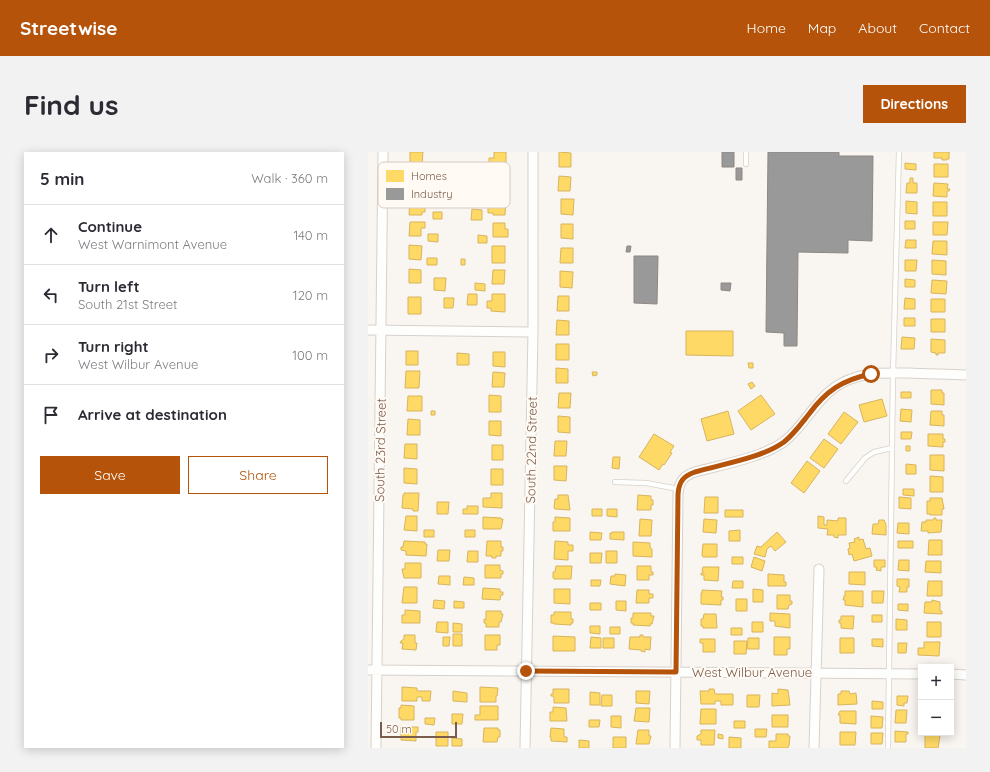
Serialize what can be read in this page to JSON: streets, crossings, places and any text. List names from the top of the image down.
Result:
{
  "streets": {
    "street": ["South 23rd Street", "South 22nd Street", "West Wilbur Avenue"]
  },
  "crossings": [
    ["South 23rd Street", "West Wilbur Avenue"],
    ["South 22nd Street", "West Wilbur Avenue"]
  ],
  "legend": ["Homes", "Industry"],
  "scale_bar": "50 m",
  "page": {
    "header": "Streetwise",
    "nav": [
      "Home",
      "Map",
      "About",
      "Contact"
    ],
    "buttons": [
      "Directions",
      ["Save", "Share"]
    ],
    "title": "Find us",
    "heading": ["5 min", "Walk · 360 m"],
    "list": [
      ["Continue", "West Warnimont Avenue", "140 m"],
      ["Turn left", "South 21st Street", "120 m"],
      ["Turn right", "West Wilbur Avenue", "100 m"],
      "Arrive at destination"
    ],
    "map_buttons": ["+", "−"],
    "scale": "50 m"
  }
}
